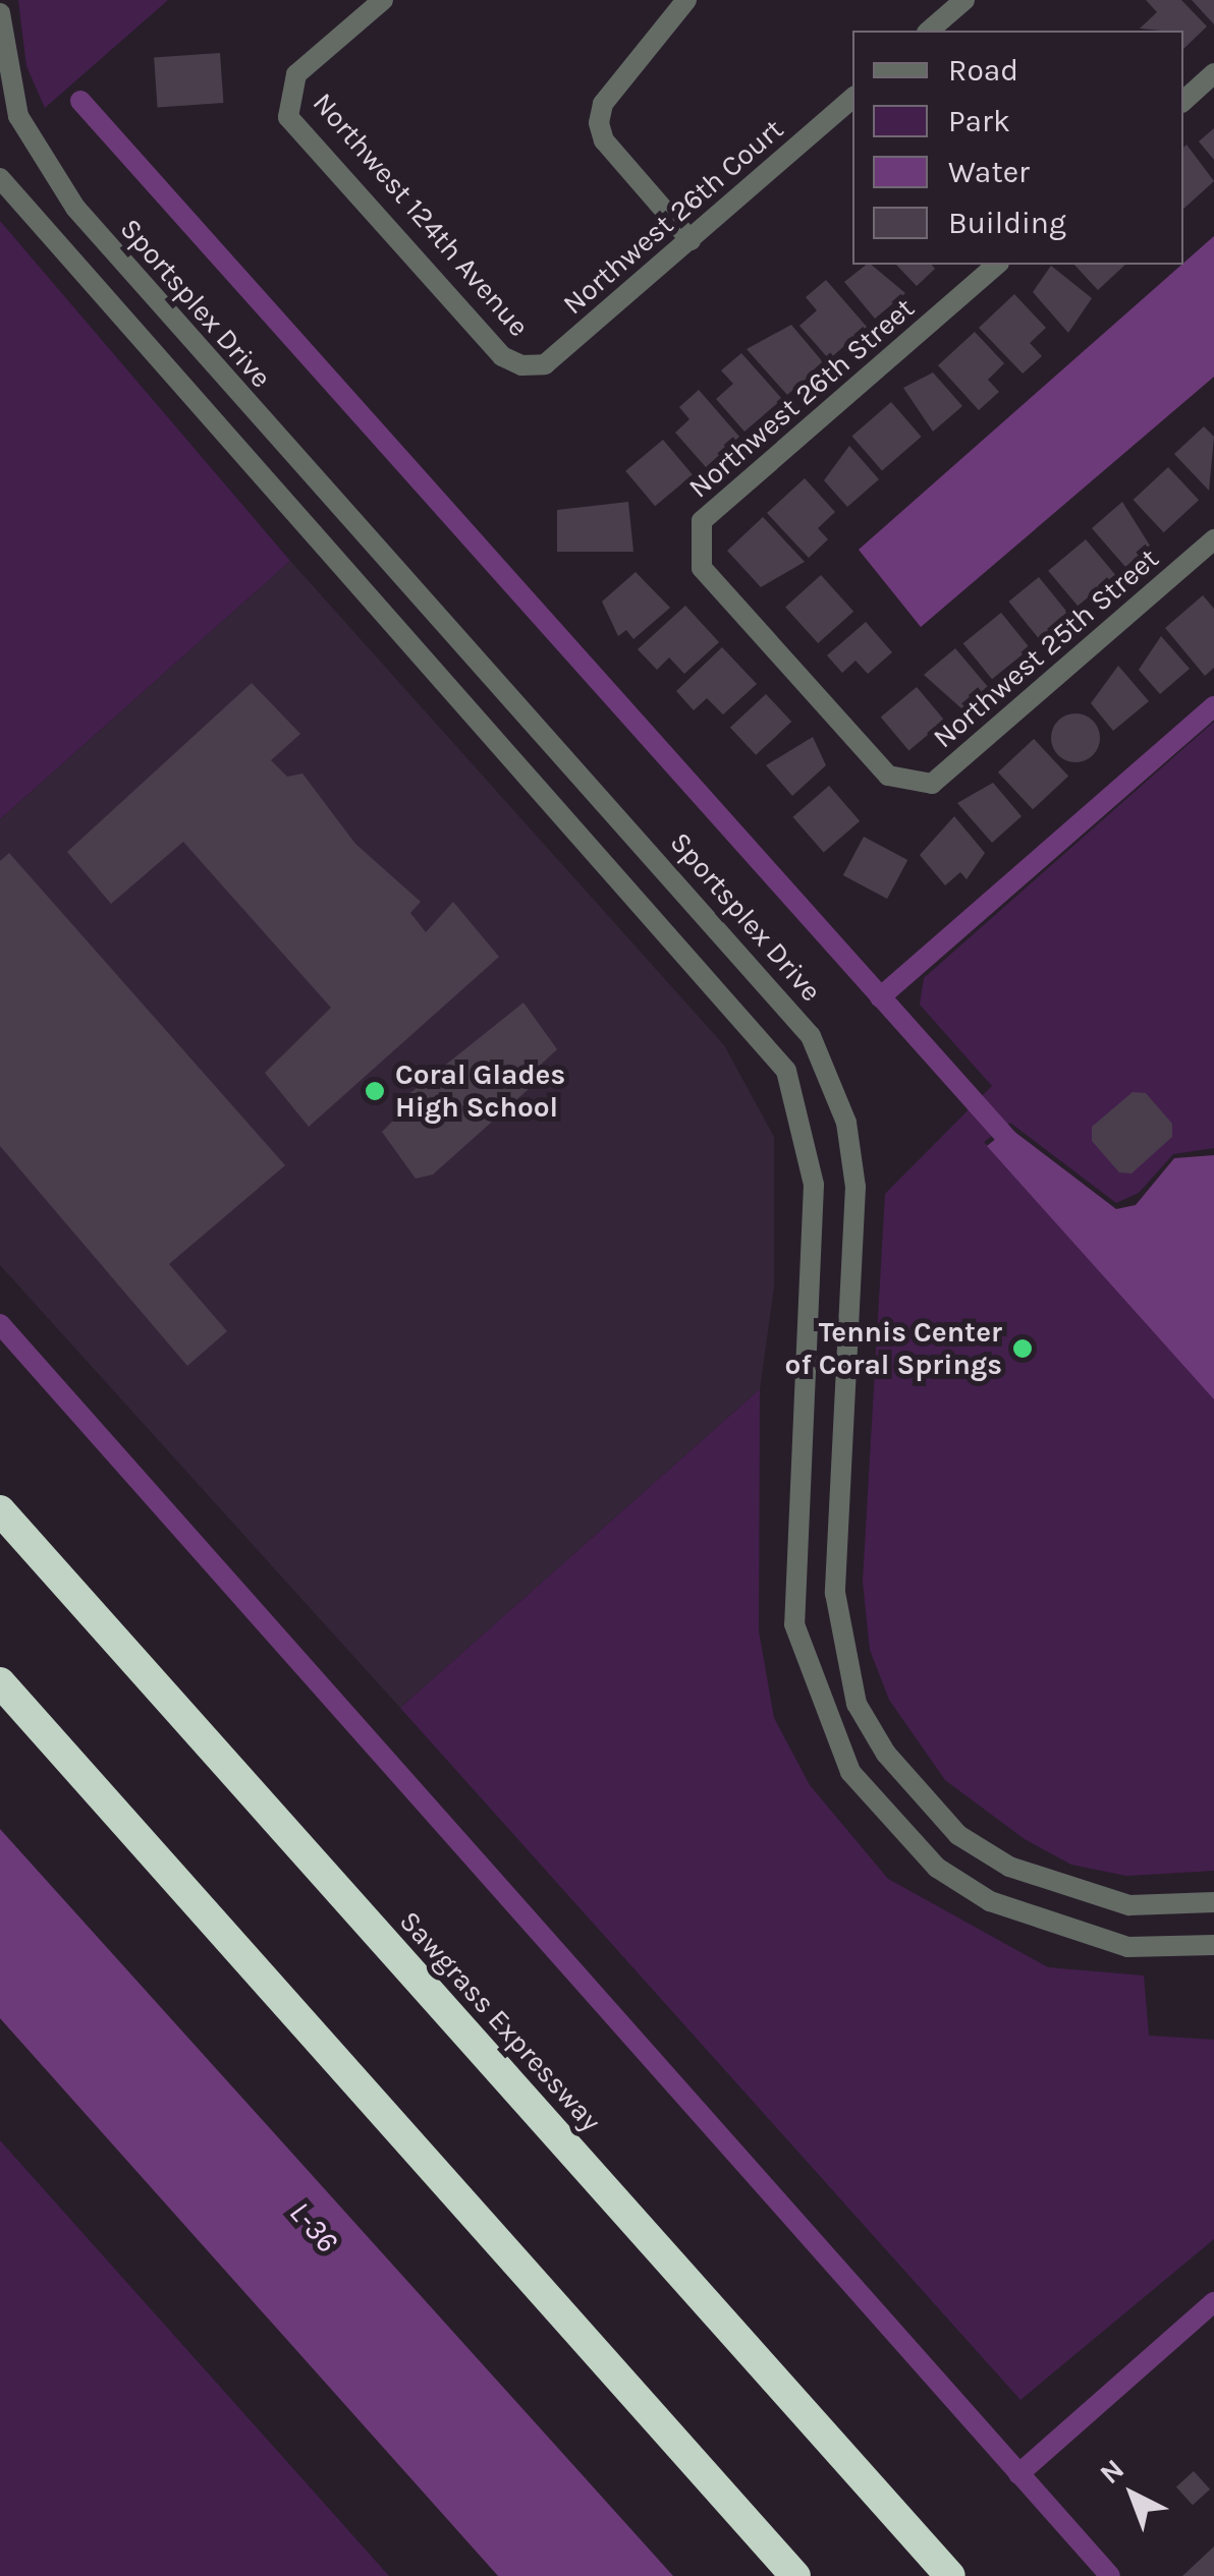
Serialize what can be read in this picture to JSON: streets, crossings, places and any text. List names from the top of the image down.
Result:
{
  "streets": {
    "highway": ["Sawgrass Expressway"],
    "street": [
      "Northwest 124th Avenue",
      "Northwest 26th Court",
      "Sportsplex Drive",
      "Northwest 26th Street",
      "Northwest 25th Street"
    ]
  },
  "crossings": [
    ["Northwest 124th Avenue", "Northwest 26th Court"],
    ["Northwest 26th Street", "Northwest 25th Street"]
  ],
  "water": ["L-36"],
  "places": ["Coral Glades High School", "Tennis Center of Coral Springs"],
  "legend": [
    "Road",
    "Park",
    "Water",
    "Building"
  ],
  "north": "top left"
}
